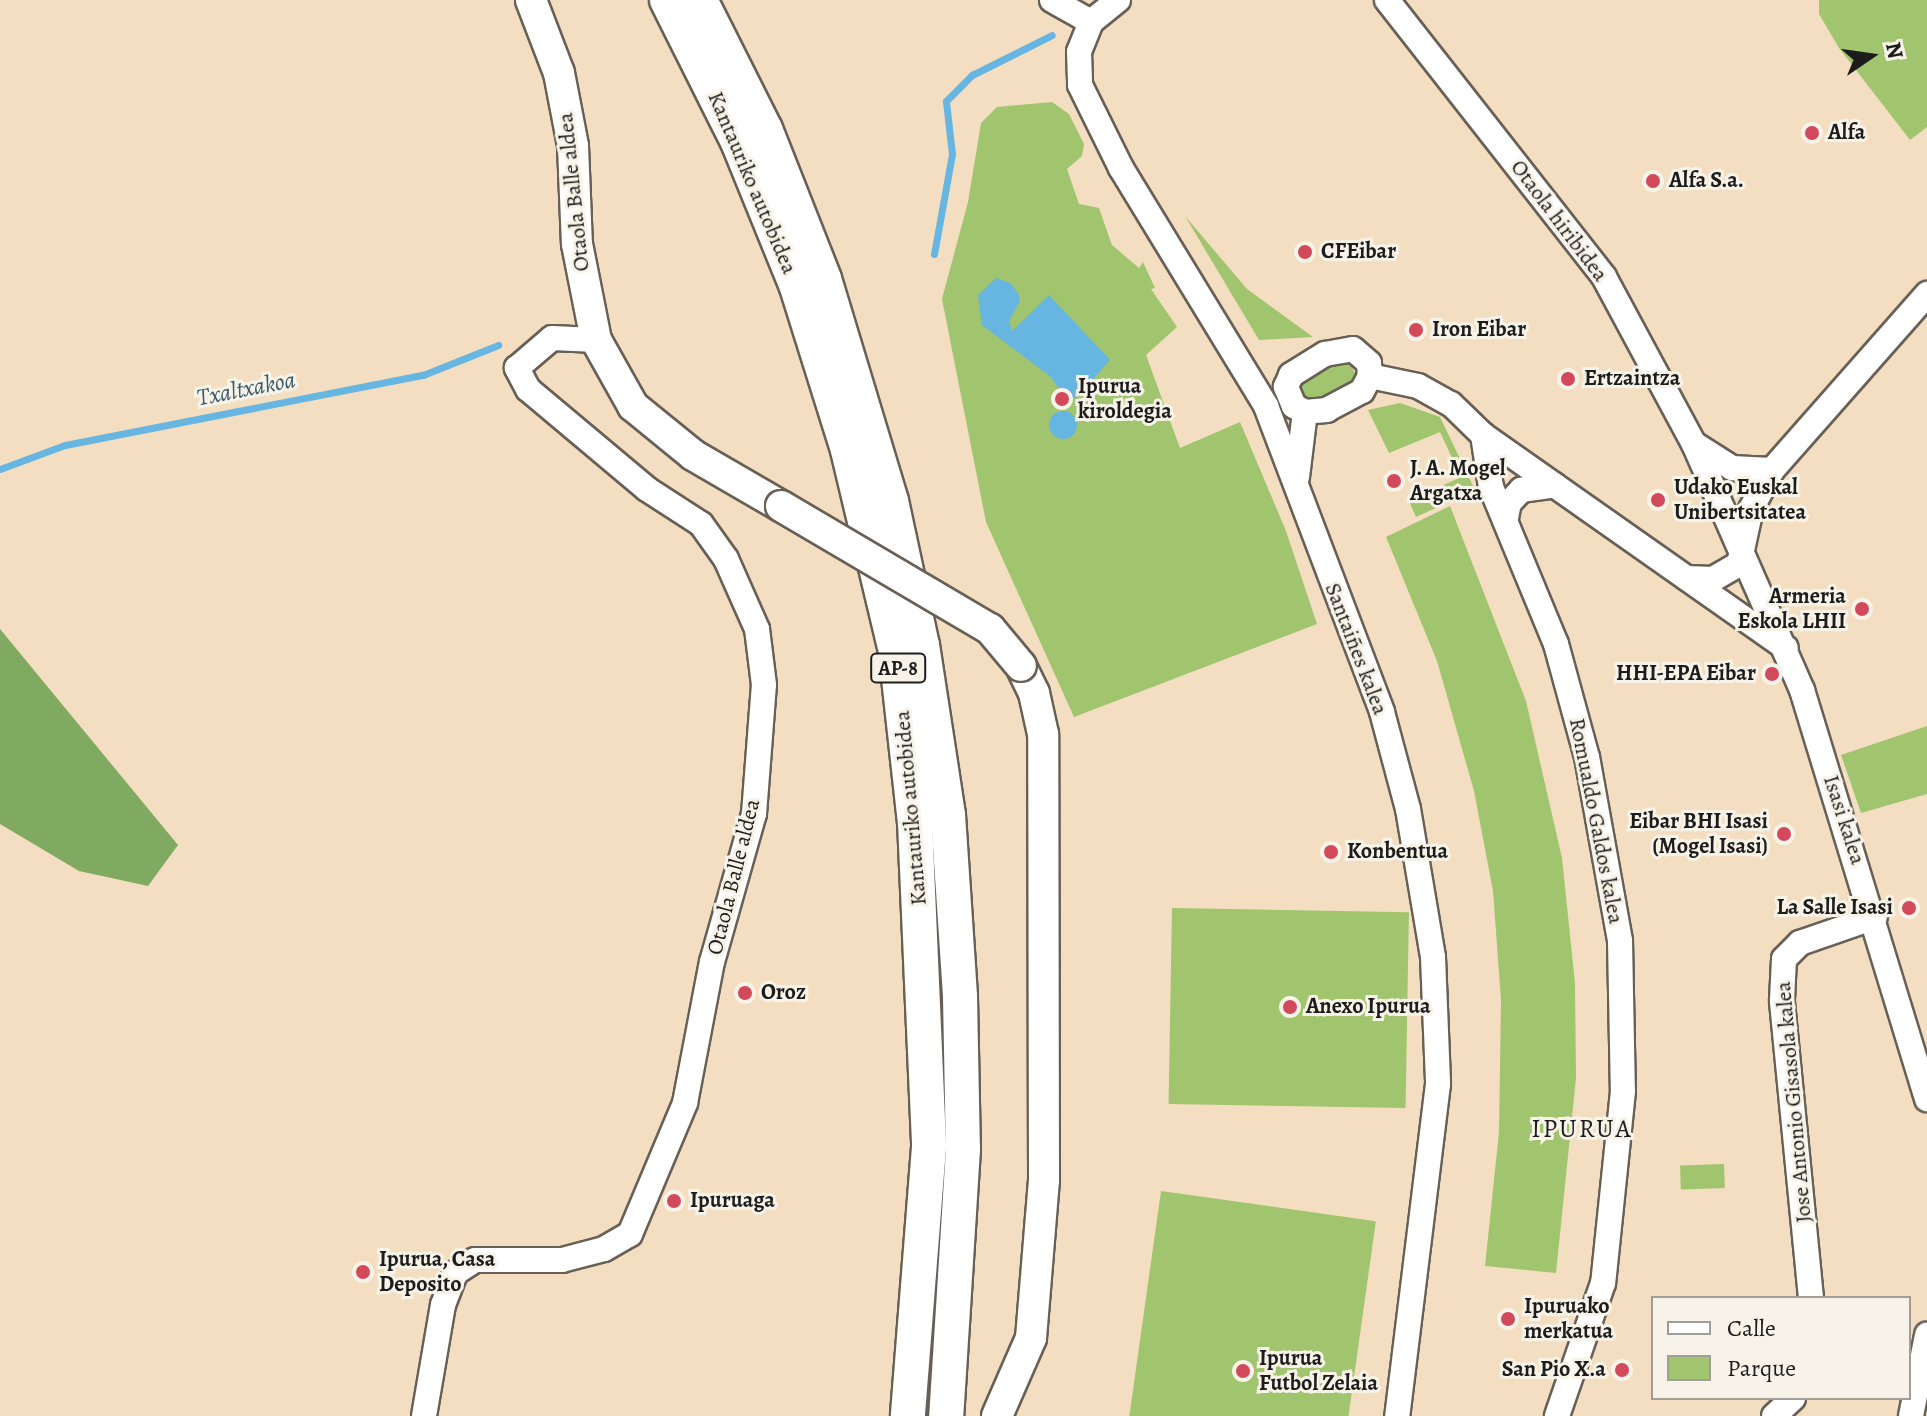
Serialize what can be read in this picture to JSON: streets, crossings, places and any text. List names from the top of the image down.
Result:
{
  "streets": {
    "highway": ["Kantauriko autobidea", "AP-8"],
    "main road": ["Otaola Balle aldea"],
    "street": [
      "Otaola hiribidea",
      "Santaiñes kalea",
      "Isasi kalea",
      "Romualdo Galdos kalea",
      "Jose Antonio Gisasola kalea"
    ]
  },
  "crossings": [
    ["Otaola hiribidea", "Isasi kalea"],
    ["Isasi kalea", "Jose Antonio Gisasola kalea"]
  ],
  "districts": ["IPURUA"],
  "water": ["Txaltxakoa"],
  "places": [
    "Alfa",
    "Alfa S.a.",
    "CFEibar",
    "Iron Eibar",
    "Ertzaintza",
    "Ipurua kiroldegia",
    "J. A. Mogel Argatxa",
    "Udako Euskal Unibertsitatea",
    "Armeria Eskola LHII",
    "HHI-EPA Eibar",
    "Eibar BHI Isasi (Mogel Isasi)",
    "Konbentua",
    "La Salle Isasi",
    "Oroz",
    "Anexo Ipurua",
    "Ipuruaga",
    "Ipurua, Casa Deposito",
    "Ipuruako merkatua",
    "San Pio X.a",
    "Ipurua Futbol Zelaia"
  ],
  "legend": ["Calle", "Parque"],
  "north": "right"
}
